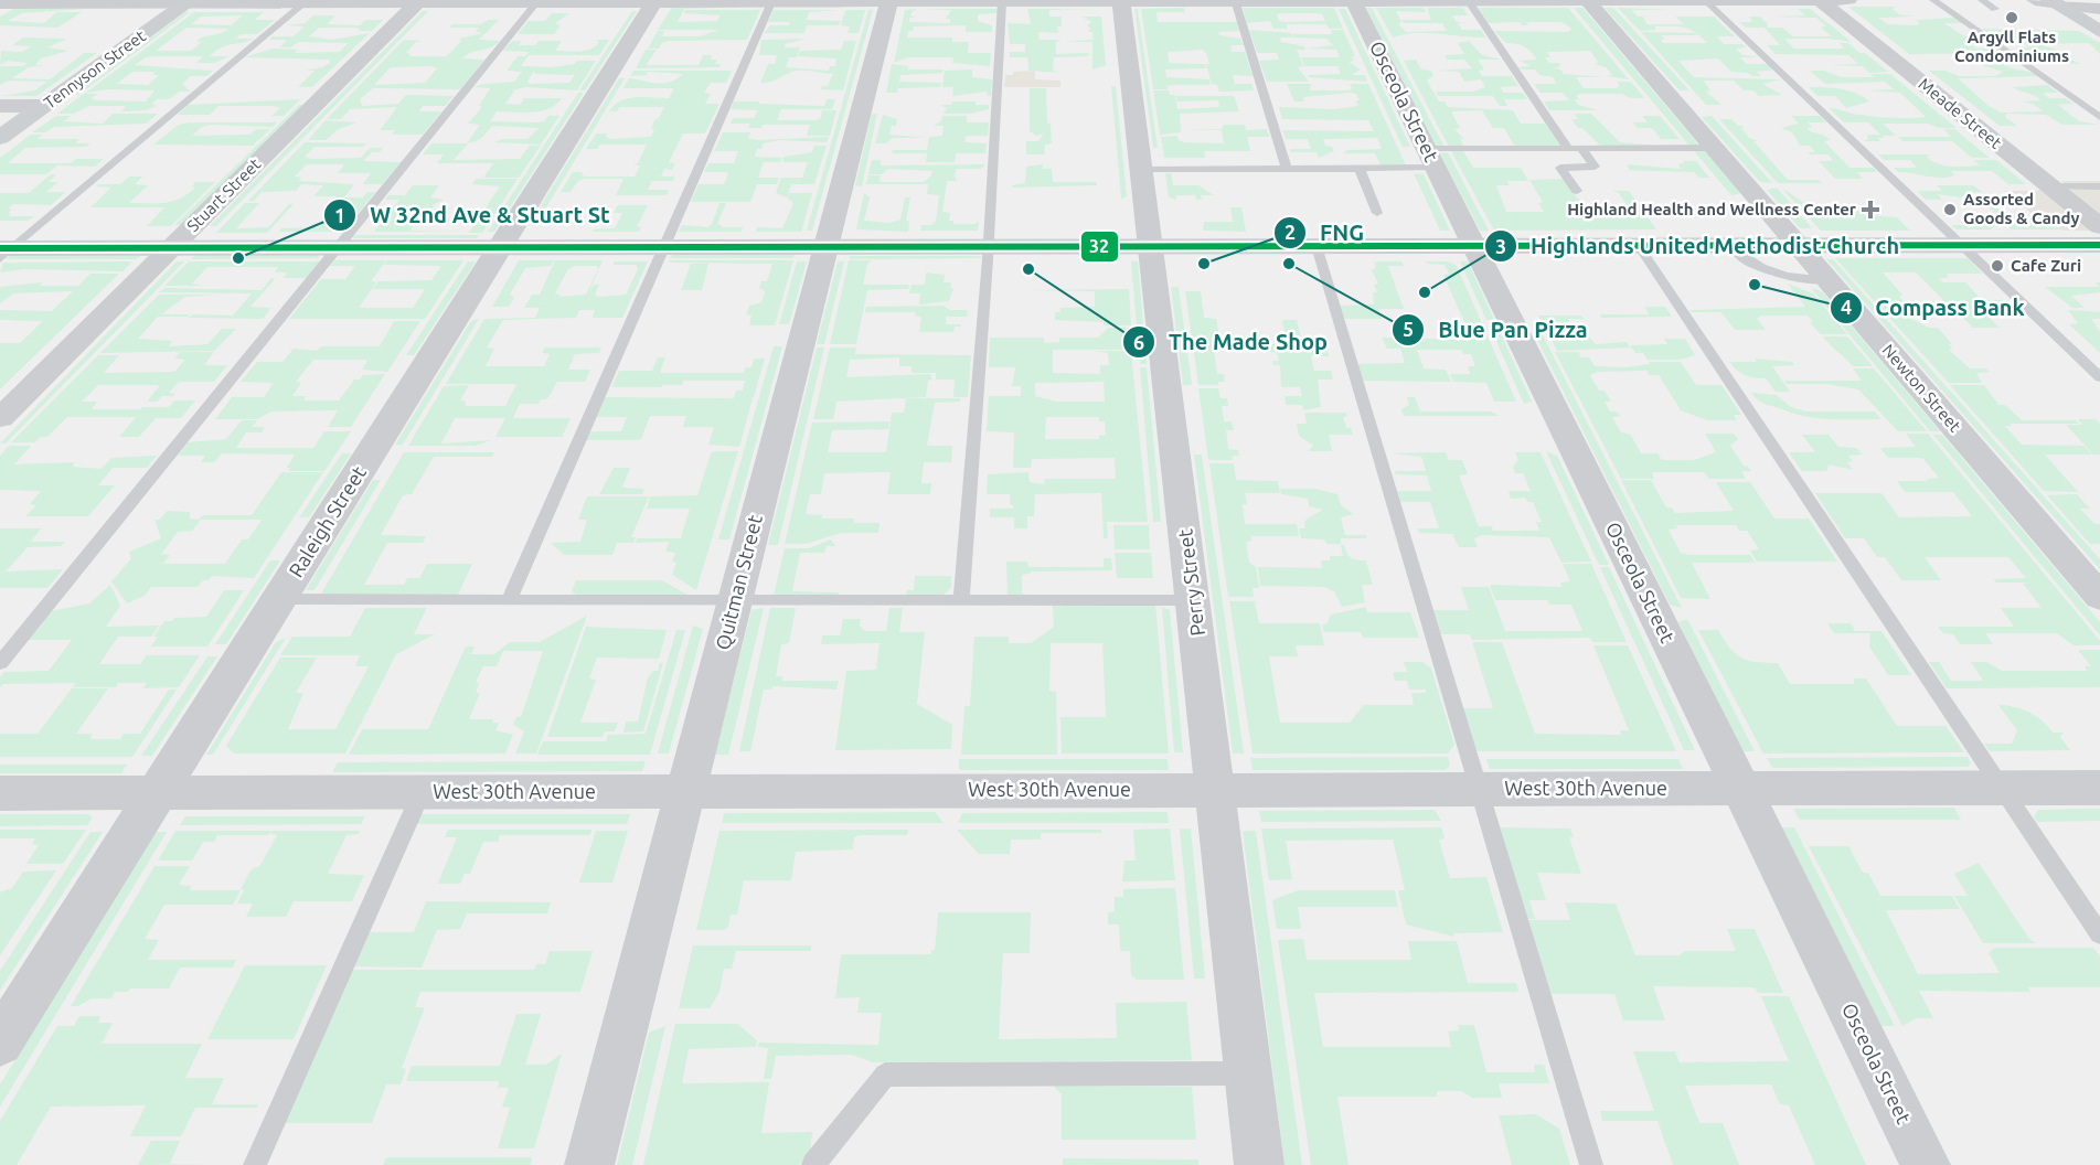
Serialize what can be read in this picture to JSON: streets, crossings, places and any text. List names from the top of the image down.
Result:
{
  "streets": {
    "street": [
      "Tennyson Street",
      "Osceola Street",
      "Meade Street",
      "Stuart Street",
      "Newton Street",
      "Raleigh Street",
      "Quitman Street",
      "Perry Street",
      "West 30th Avenue"
    ]
  },
  "crossings": [
    ["Osceola Street", "West 30th Avenue"],
    ["Raleigh Street", "West 30th Avenue"],
    ["Quitman Street", "West 30th Avenue"],
    ["Perry Street", "West 30th Avenue"]
  ],
  "places": {
    "other": [
      "Argyll Flats Condominiums",
      "Assorted Goods & Candy",
      "W 32nd Ave & Stuart St",
      "FNG",
      "Blue Pan Pizza",
      "Cafe Zuri",
      "The Made Shop",
      "Compass Bank",
      "Highlands United Methodist Church"
    ],
    "health": ["Highland Health and Wellness Center"]
  },
  "lines": ["transit line 32"]
}
